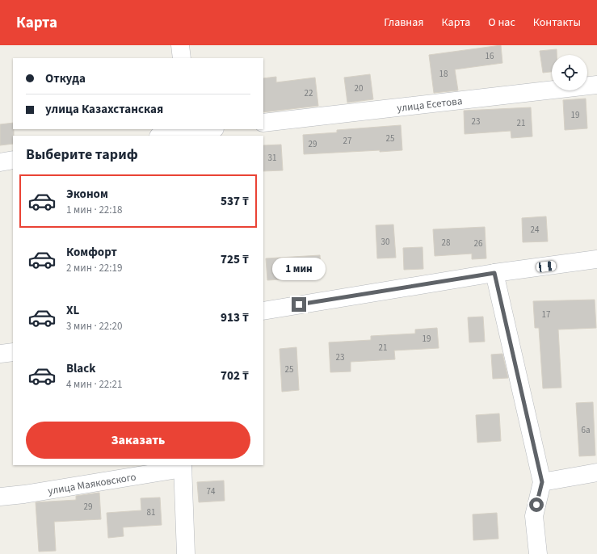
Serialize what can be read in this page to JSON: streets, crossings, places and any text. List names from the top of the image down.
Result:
{
  "streets": {
    "street": ["улица Есетова", "улица Маяковского"]
  },
  "house_numbers": [
    "16",
    "18",
    "20",
    "22",
    "19",
    "23",
    "21",
    "25",
    "27",
    "29",
    "31",
    "24",
    "30",
    "28",
    "26",
    "17",
    "19",
    "21",
    "23",
    "25",
    "6а",
    "74",
    "29",
    "81"
  ],
  "page": {
    "header": "Карта",
    "nav": [
      "Главная",
      "Карта",
      "О нас",
      "Контакты"
    ],
    "banner": ["Откуда", "улица Казахстанская"],
    "heading": "Выберите тариф",
    "list": [
      {
        "name": "Эконом",
        "note": "1 мин · 22:18",
        "value": "537 ₸"
      },
      {
        "name": "Комфорт",
        "note": "2 мин · 22:19",
        "value": "725 ₸"
      },
      {
        "name": "XL",
        "note": "3 мин · 22:20",
        "value": "913 ₸"
      },
      {
        "name": "Black",
        "note": "4 мин · 22:21",
        "value": "702 ₸"
      }
    ],
    "bubble": "1 мин",
    "buttons": "Заказать"
  }
}
